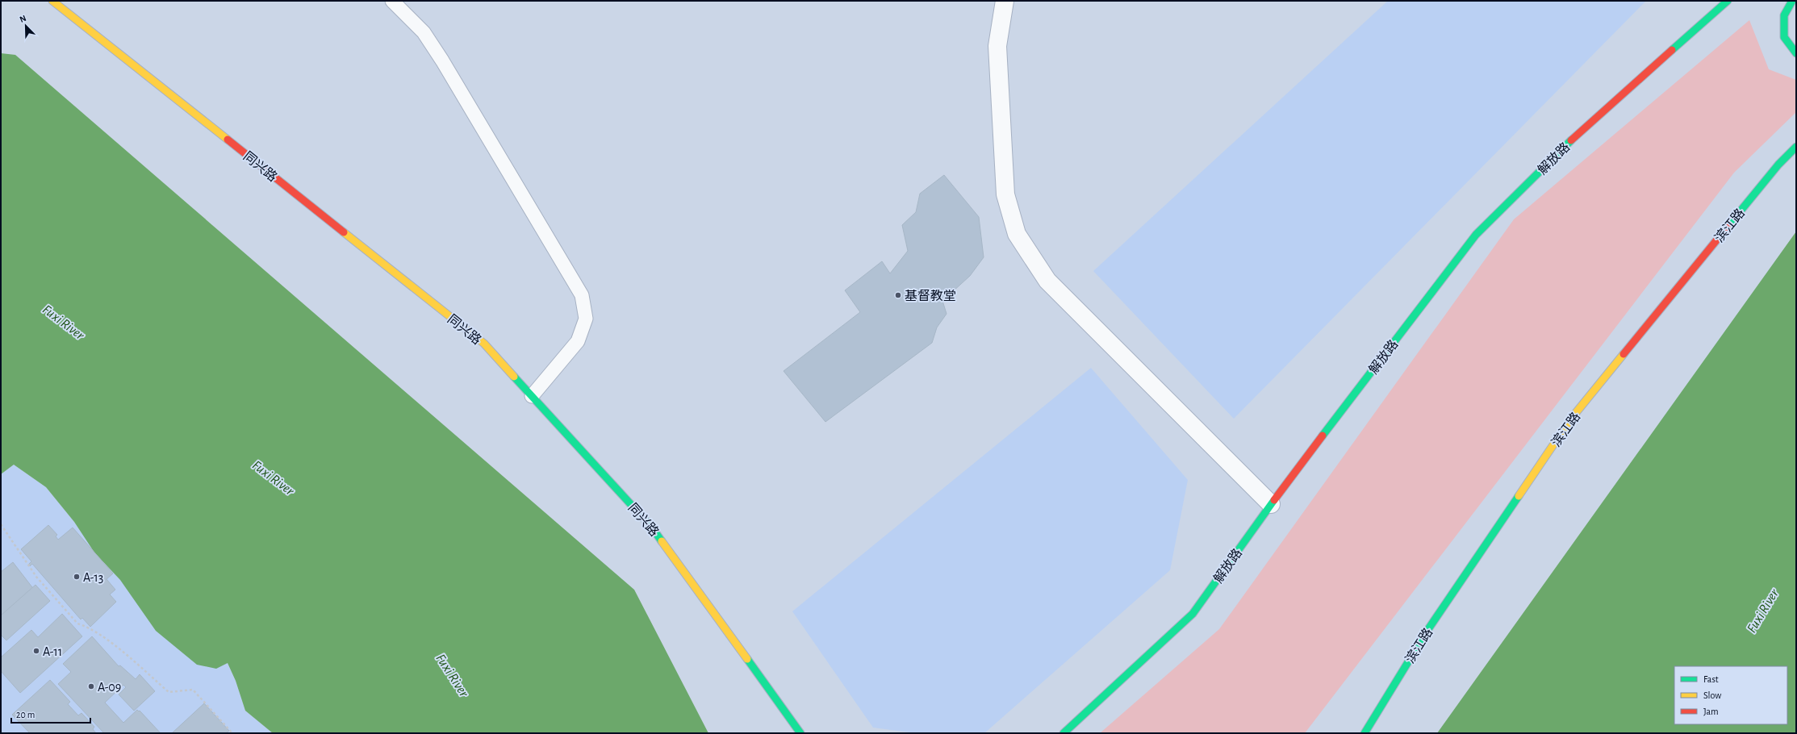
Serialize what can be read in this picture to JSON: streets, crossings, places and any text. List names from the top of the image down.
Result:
{
  "streets": {
    "main road": ["解放路", "同兴路", "滨江路"]
  },
  "water": ["Fuxi River"],
  "places": [
    "基督教堂",
    "A-13",
    "A-11",
    "A-09"
  ],
  "legend": ["Fast", "Slow", "Jam"],
  "scale_bar": "20 m",
  "north": "top left"
}
